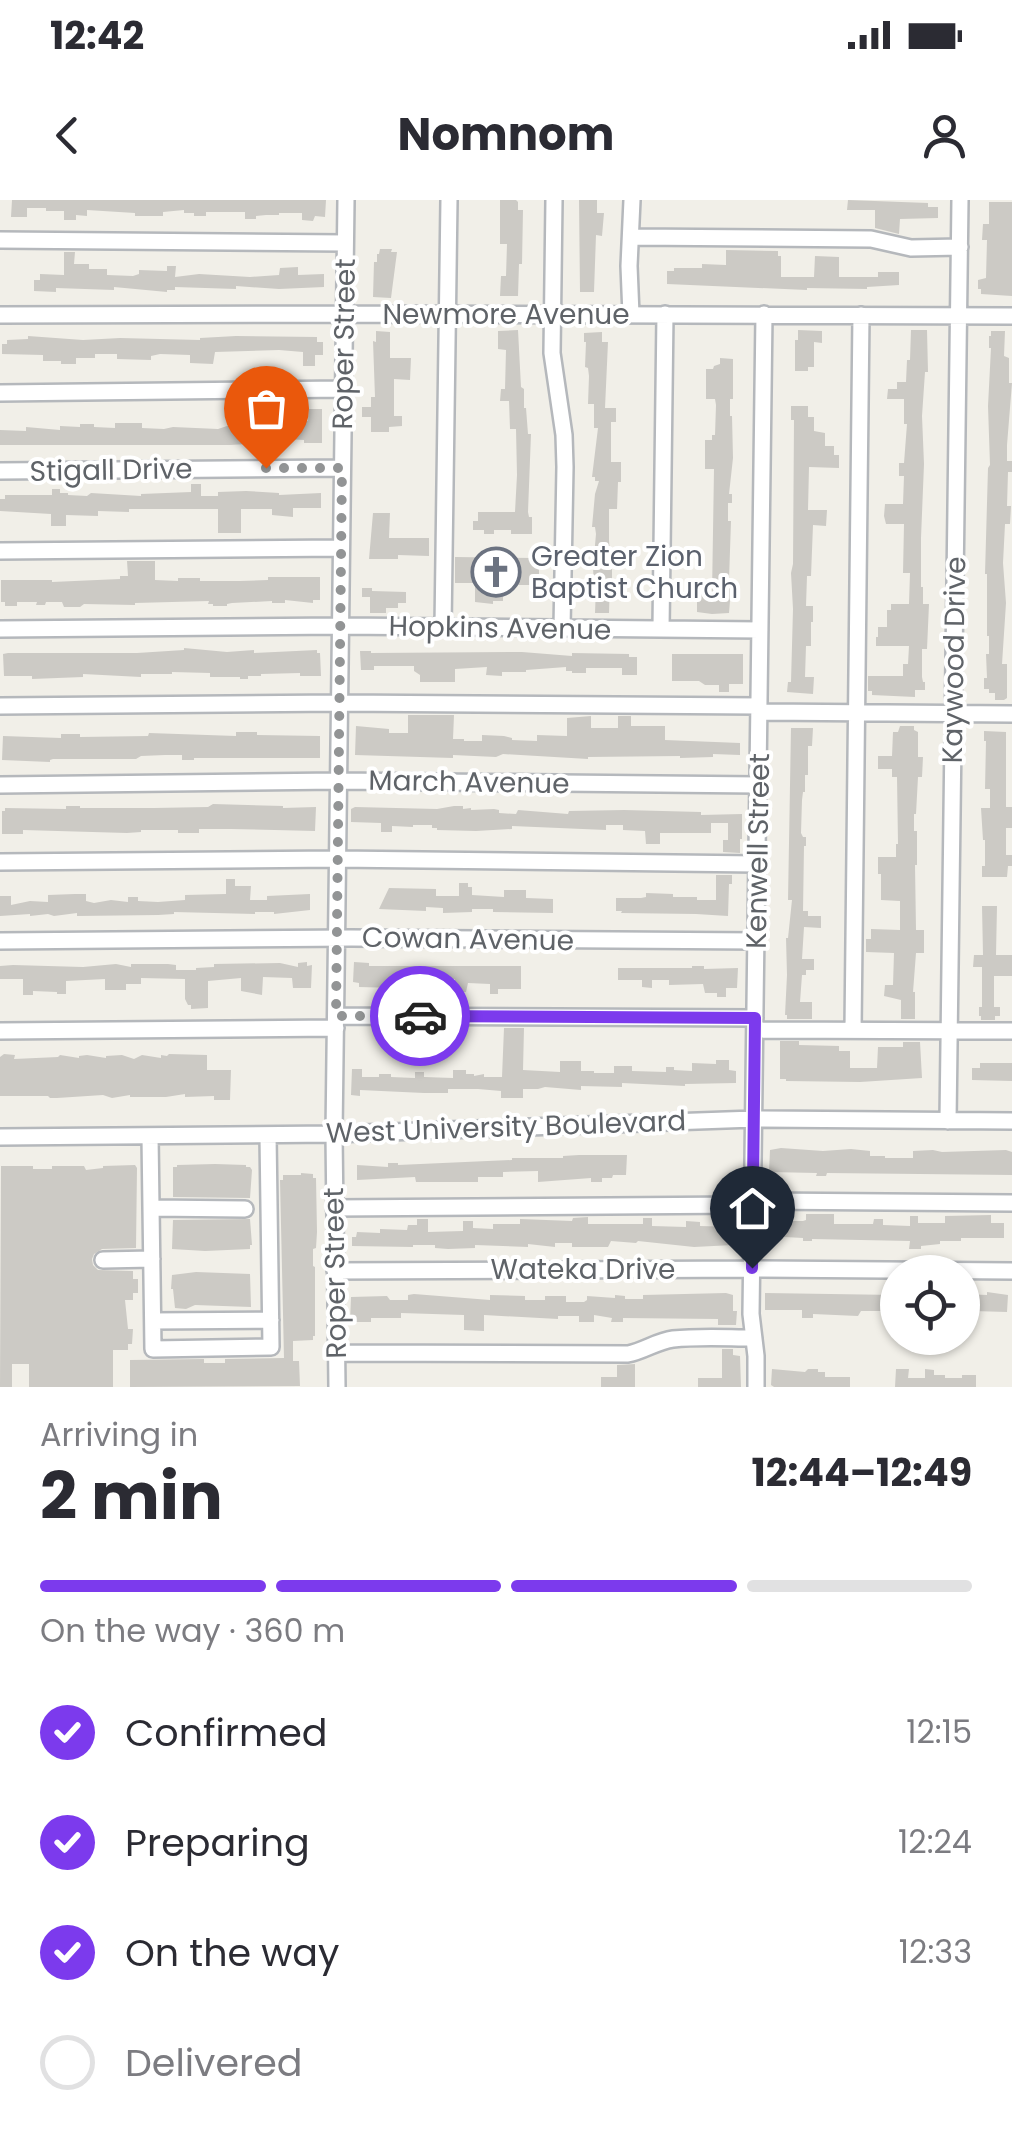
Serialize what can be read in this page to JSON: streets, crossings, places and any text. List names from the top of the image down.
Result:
{
  "streets": {
    "street": [
      "Newmore Avenue",
      "Roper Street",
      "Stigall Drive",
      "Hopkins Avenue",
      "Kaywood Drive",
      "March Avenue",
      "Kenwell Street",
      "Cowan Avenue",
      "West University Boulevard",
      "Wateka Drive"
    ]
  },
  "crossings": [
    ["Newmore Avenue", "Roper Street"],
    ["Newmore Avenue", "Kaywood Drive"],
    ["Newmore Avenue", "Kenwell Street"],
    ["Roper Street", "Stigall Drive"],
    ["Roper Street", "Hopkins Avenue"],
    ["Roper Street", "March Avenue"],
    ["Roper Street", "Cowan Avenue"],
    ["Roper Street", "West University Boulevard"],
    ["Roper Street", "Wateka Drive"],
    ["Hopkins Avenue", "Kenwell Street"],
    ["Kaywood Drive", "West University Boulevard"],
    ["March Avenue", "Kenwell Street"],
    ["Kenwell Street", "Cowan Avenue"],
    ["Kenwell Street", "West University Boulevard"],
    ["Kenwell Street", "Wateka Drive"]
  ],
  "places": {
    "church": ["Greater Zion Baptist Church"]
  },
  "page": {
    "status": "12:42",
    "header": "Nomnom",
    "heading": ["2 min", "Arriving in", "12:44–12:49"],
    "bar": "On the way · 360 m",
    "list": [
      ["Confirmed", "12:15"],
      ["Preparing", "12:24"],
      ["On the way", "12:33"],
      "Delivered"
    ]
  }
}
